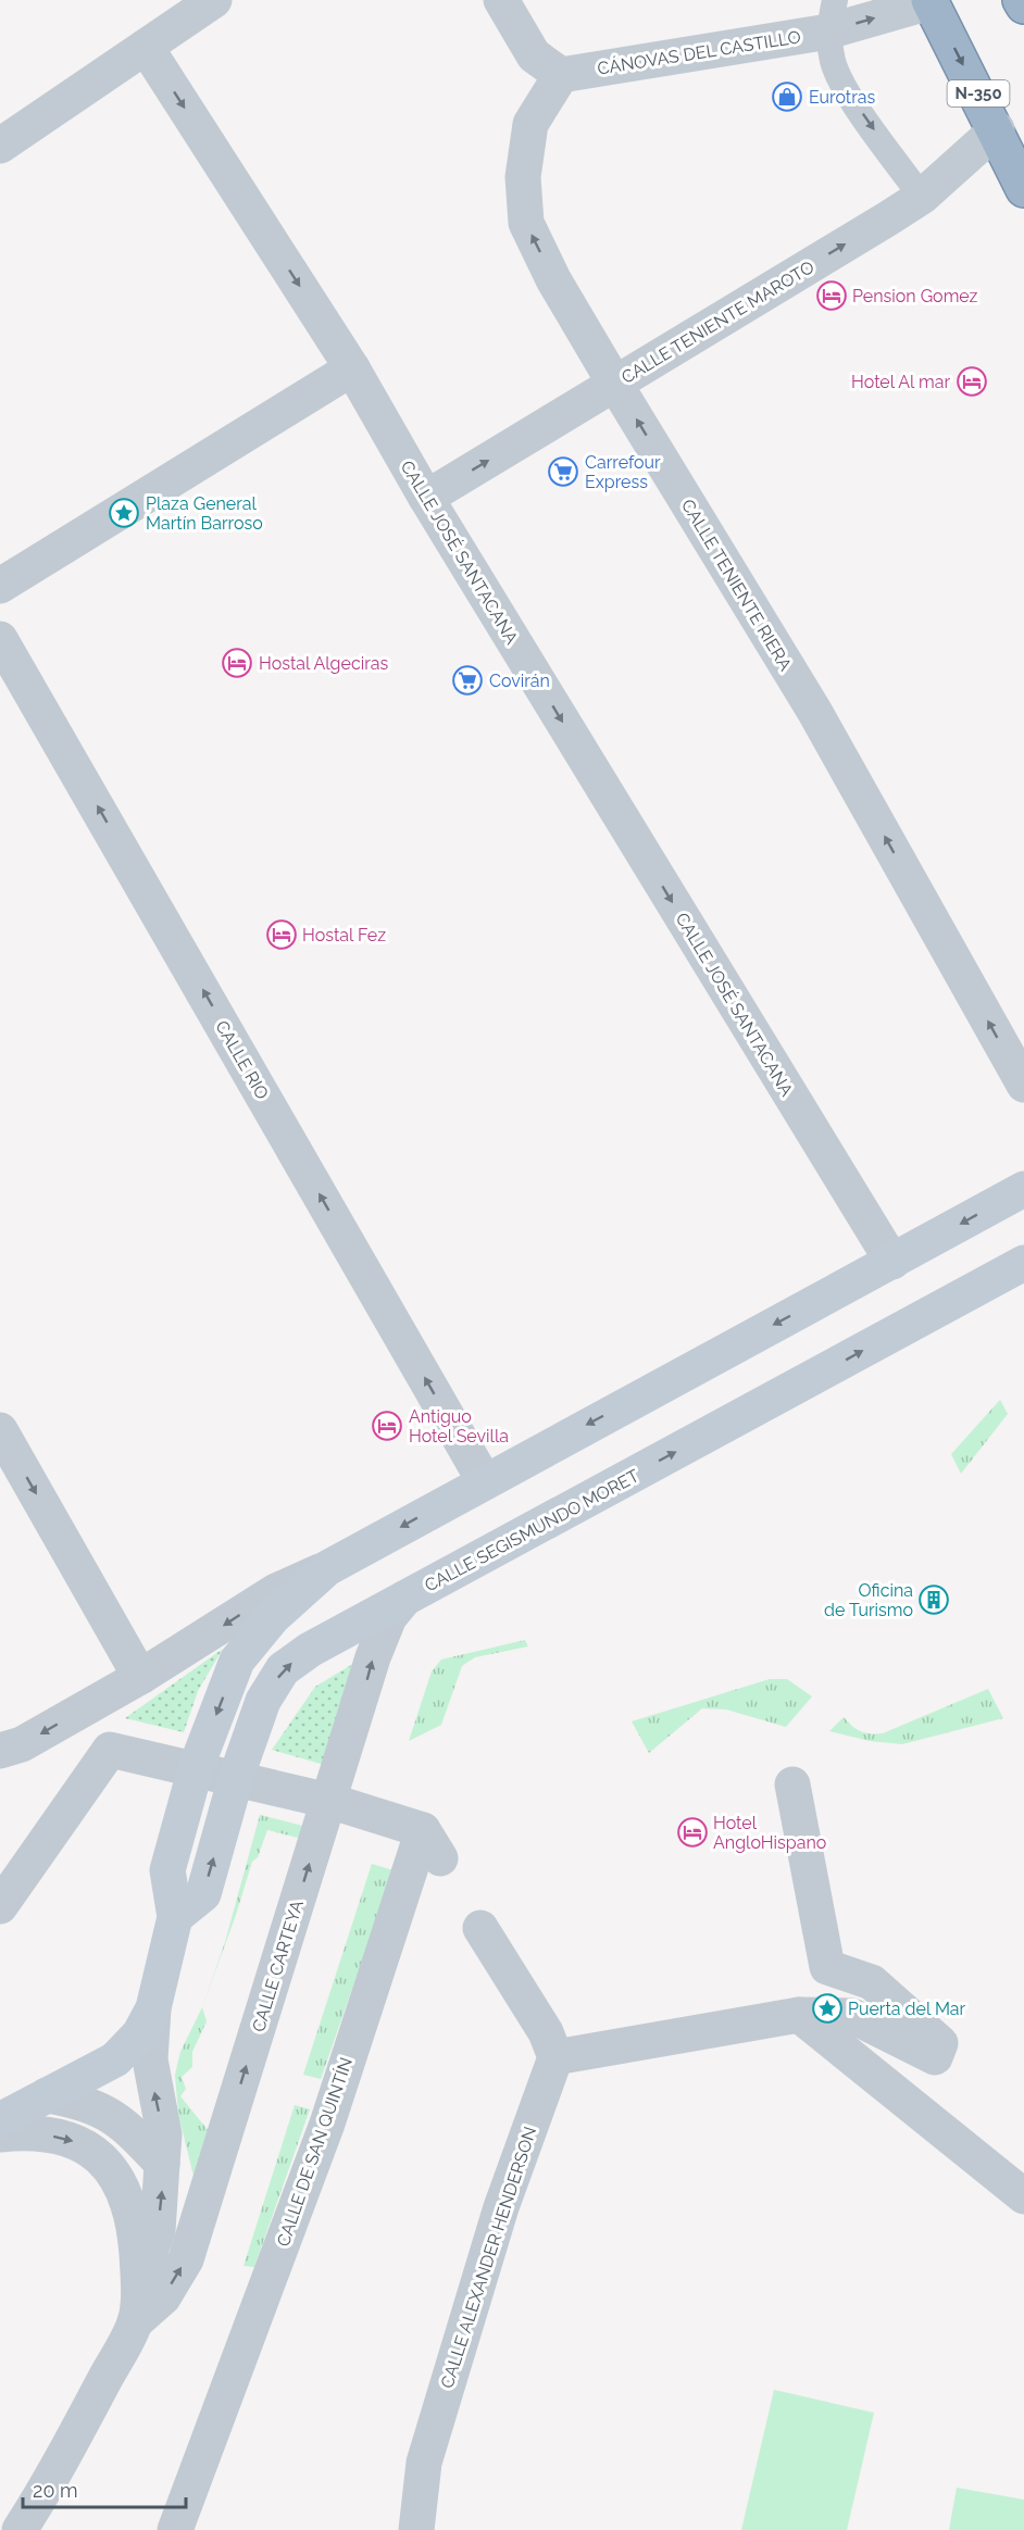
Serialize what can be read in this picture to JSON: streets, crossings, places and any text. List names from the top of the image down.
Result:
{
  "streets": {
    "highway": ["N-350"],
    "main road": ["CALLE SEGISMUNDO MORET"],
    "street": [
      "CÁNOVAS DEL CASTILLO",
      "CALLE TENIENTE MAROTO",
      "CALLE JOSÉ SANTACANA",
      "CALLE TENIENTE RIERA",
      "CALLE RIO",
      "CALLE CARTEYA",
      "CALLE DE SAN QUINTÍN",
      "CALLE ALEXANDER HENDERSON"
    ]
  },
  "crossings": [
    ["CÁNOVAS DEL CASTILLO", "N-350"],
    ["CÁNOVAS DEL CASTILLO", "CALLE TENIENTE RIERA"],
    ["N-350", "CALLE TENIENTE MAROTO"],
    ["CALLE TENIENTE MAROTO", "CALLE JOSÉ SANTACANA"],
    ["CALLE TENIENTE MAROTO", "CALLE TENIENTE RIERA"],
    ["CALLE SEGISMUNDO MORET", "CALLE CARTEYA"],
    ["CALLE CARTEYA", "CALLE DE SAN QUINTÍN"]
  ],
  "one_way": [
    "CALLE TENIENTE MAROTO",
    "CALLE JOSÉ SANTACANA",
    "CALLE TENIENTE RIERA",
    "CALLE RIO"
  ],
  "places": {
    "shop": ["Eurotras"],
    "hotel": [
      "Pension Gomez",
      "Hotel Al mar",
      "Hostal Algeciras",
      "Hostal Fez",
      "Antiguo Hotel Sevilla",
      "Hotel AngloHispano"
    ],
    "supermarket": ["Carrefour Express", "Covirán"],
    "place": ["Plaza General Martín Barroso", "Puerta del Mar"],
    "building": ["Oficina de Turismo"]
  },
  "scale_bar": "20 m"
}
